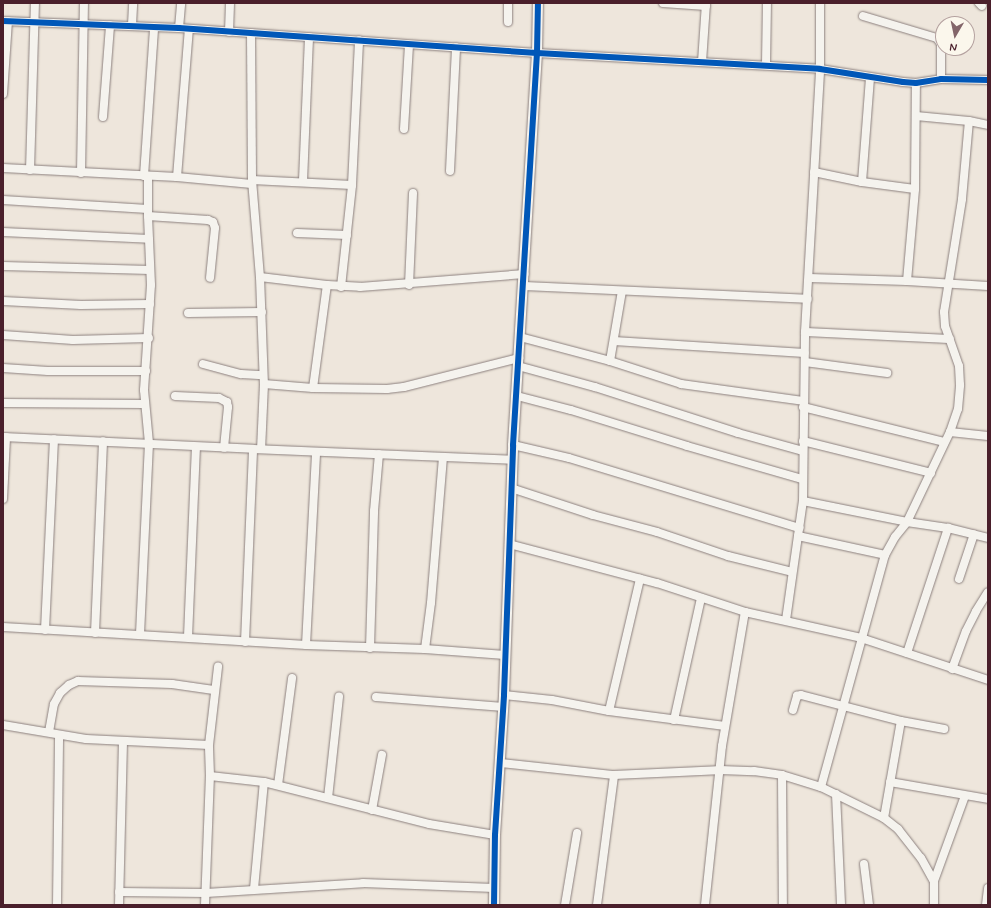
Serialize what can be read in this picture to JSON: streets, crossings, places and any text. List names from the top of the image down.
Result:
{
  "north": "bottom"
}
